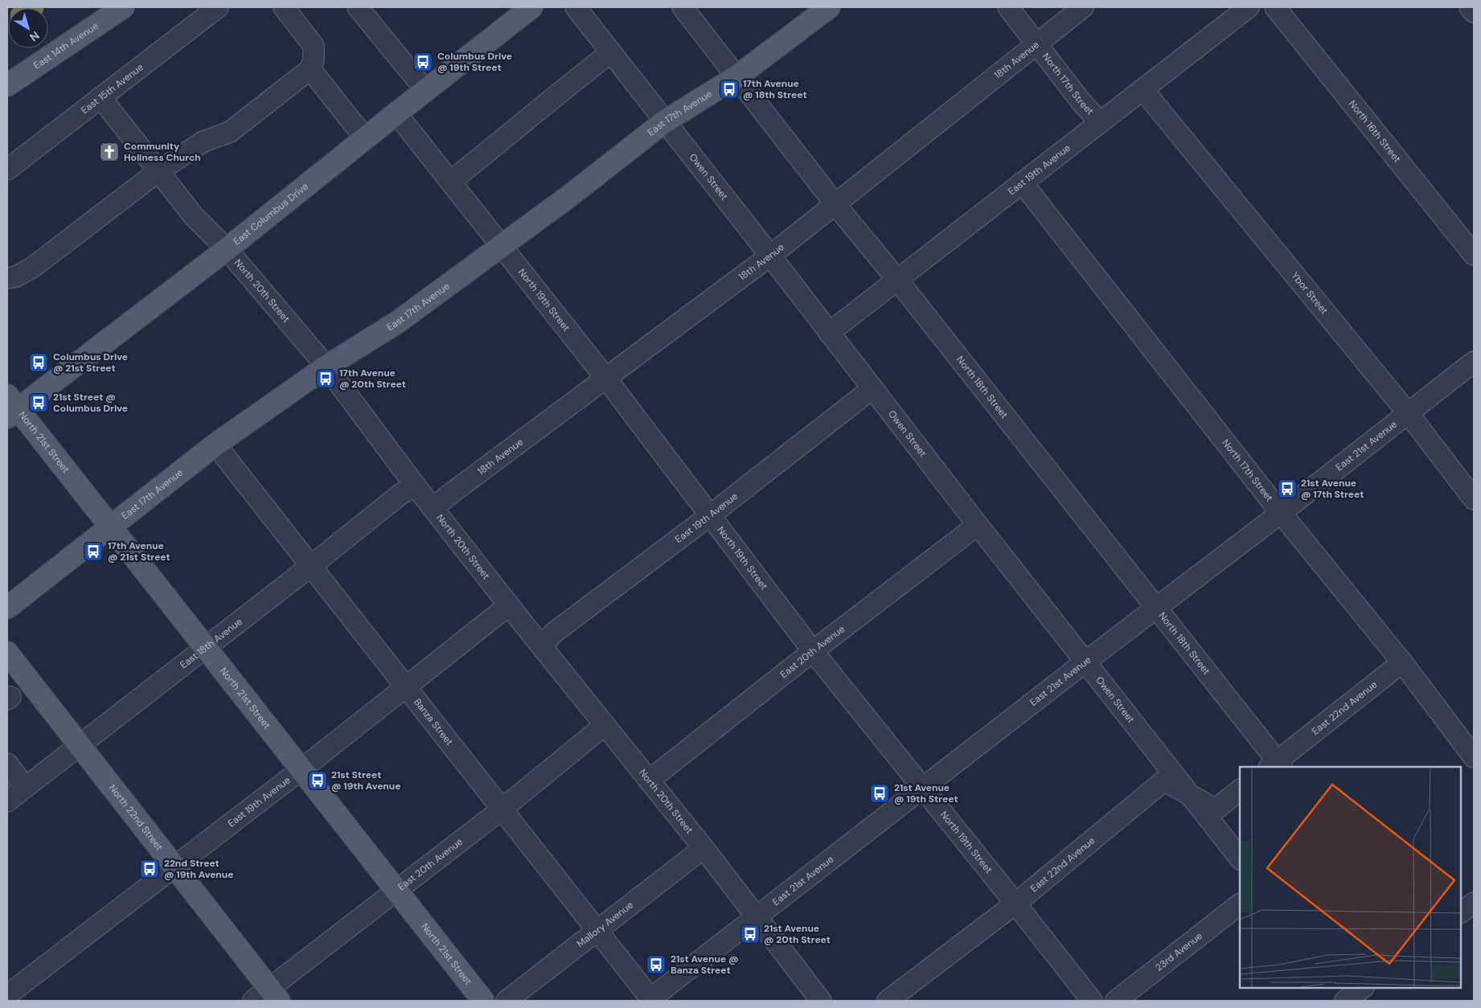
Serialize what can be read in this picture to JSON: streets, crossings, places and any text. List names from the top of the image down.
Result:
{
  "streets": {
    "main road": [
      "East 14th Avenue",
      "East 17th Avenue",
      "East Columbus Drive",
      "North 21st Street",
      "North 22nd Street"
    ],
    "street": [
      "18th Avenue",
      "North 17th Street",
      "East 15th Avenue",
      "North 16th Street",
      "East 19th Avenue",
      "Owen Street",
      "North 20th Street",
      "Ybor Street",
      "North 19th Street",
      "North 18th Street",
      "East 21st Avenue",
      "East 18th Avenue",
      "East 20th Avenue",
      "East 22nd Avenue",
      "Banza Street",
      "Mallory Avenue",
      "23rd Avenue"
    ]
  },
  "crossings": [
    ["18th Avenue", "North 17th Street"],
    ["18th Avenue", "Owen Street"],
    ["18th Avenue", "North 20th Street"],
    ["18th Avenue", "North 19th Street"],
    ["18th Avenue", "North 18th Street"],
    ["North 17th Street", "East 19th Avenue"],
    ["North 17th Street", "East 21st Avenue"],
    ["North 17th Street", "East 22nd Avenue"],
    ["East 15th Avenue", "North 20th Street"],
    ["East 17th Avenue", "Owen Street"],
    ["East 17th Avenue", "North 20th Street"],
    ["East 17th Avenue", "North 19th Street"],
    ["East 17th Avenue", "North 18th Street"],
    ["East 17th Avenue", "North 21st Street"],
    ["East 17th Avenue", "Banza Street"],
    ["East 19th Avenue", "Owen Street"],
    ["East 19th Avenue", "North 20th Street"],
    ["East 19th Avenue", "Ybor Street"],
    ["East 19th Avenue", "North 19th Street"],
    ["East 19th Avenue", "North 18th Street"],
    ["East 19th Avenue", "North 21st Street"],
    ["East 19th Avenue", "Banza Street"],
    ["East 19th Avenue", "North 22nd Street"],
    ["Owen Street", "East 21st Avenue"],
    ["Owen Street", "East 20th Avenue"],
    ["Owen Street", "East 22nd Avenue"],
    ["East Columbus Drive", "North 20th Street"],
    ["East Columbus Drive", "North 19th Street"],
    ["East Columbus Drive", "North 21st Street"],
    ["North 20th Street", "East 21st Avenue"],
    ["North 20th Street", "East 18th Avenue"],
    ["North 20th Street", "East 20th Avenue"],
    ["North 20th Street", "Mallory Avenue"],
    ["Ybor Street", "East 21st Avenue"],
    ["North 19th Street", "East 21st Avenue"],
    ["North 19th Street", "East 20th Avenue"],
    ["North 19th Street", "East 22nd Avenue"],
    ["North 18th Street", "East 21st Avenue"],
    ["North 18th Street", "East 22nd Avenue"],
    ["North 21st Street", "East 18th Avenue"],
    ["North 21st Street", "East 20th Avenue"],
    ["East 21st Avenue", "Banza Street"],
    ["East 18th Avenue", "Banza Street"],
    ["East 18th Avenue", "North 22nd Street"],
    ["East 20th Avenue", "Banza Street"],
    ["East 20th Avenue", "North 22nd Street"],
    ["Banza Street", "Mallory Avenue"]
  ],
  "places": {
    "bus stop": [
      "Columbus Drive @ 19th Street",
      "17th Avenue @ 18th Street",
      "Columbus Drive @ 21st Street",
      "17th Avenue @ 20th Street",
      "21st Street @ Columbus Drive",
      "21st Avenue @ 17th Street",
      "17th Avenue @ 21st Street",
      "21st Street @ 19th Avenue",
      "21st Avenue @ 19th Street",
      "22nd Street @ 19th Avenue",
      "21st Avenue @ 20th Street",
      "21st Avenue @ Banza Street"
    ],
    "church": ["Community Holiness Church"]
  },
  "north": "bottom right"
}
